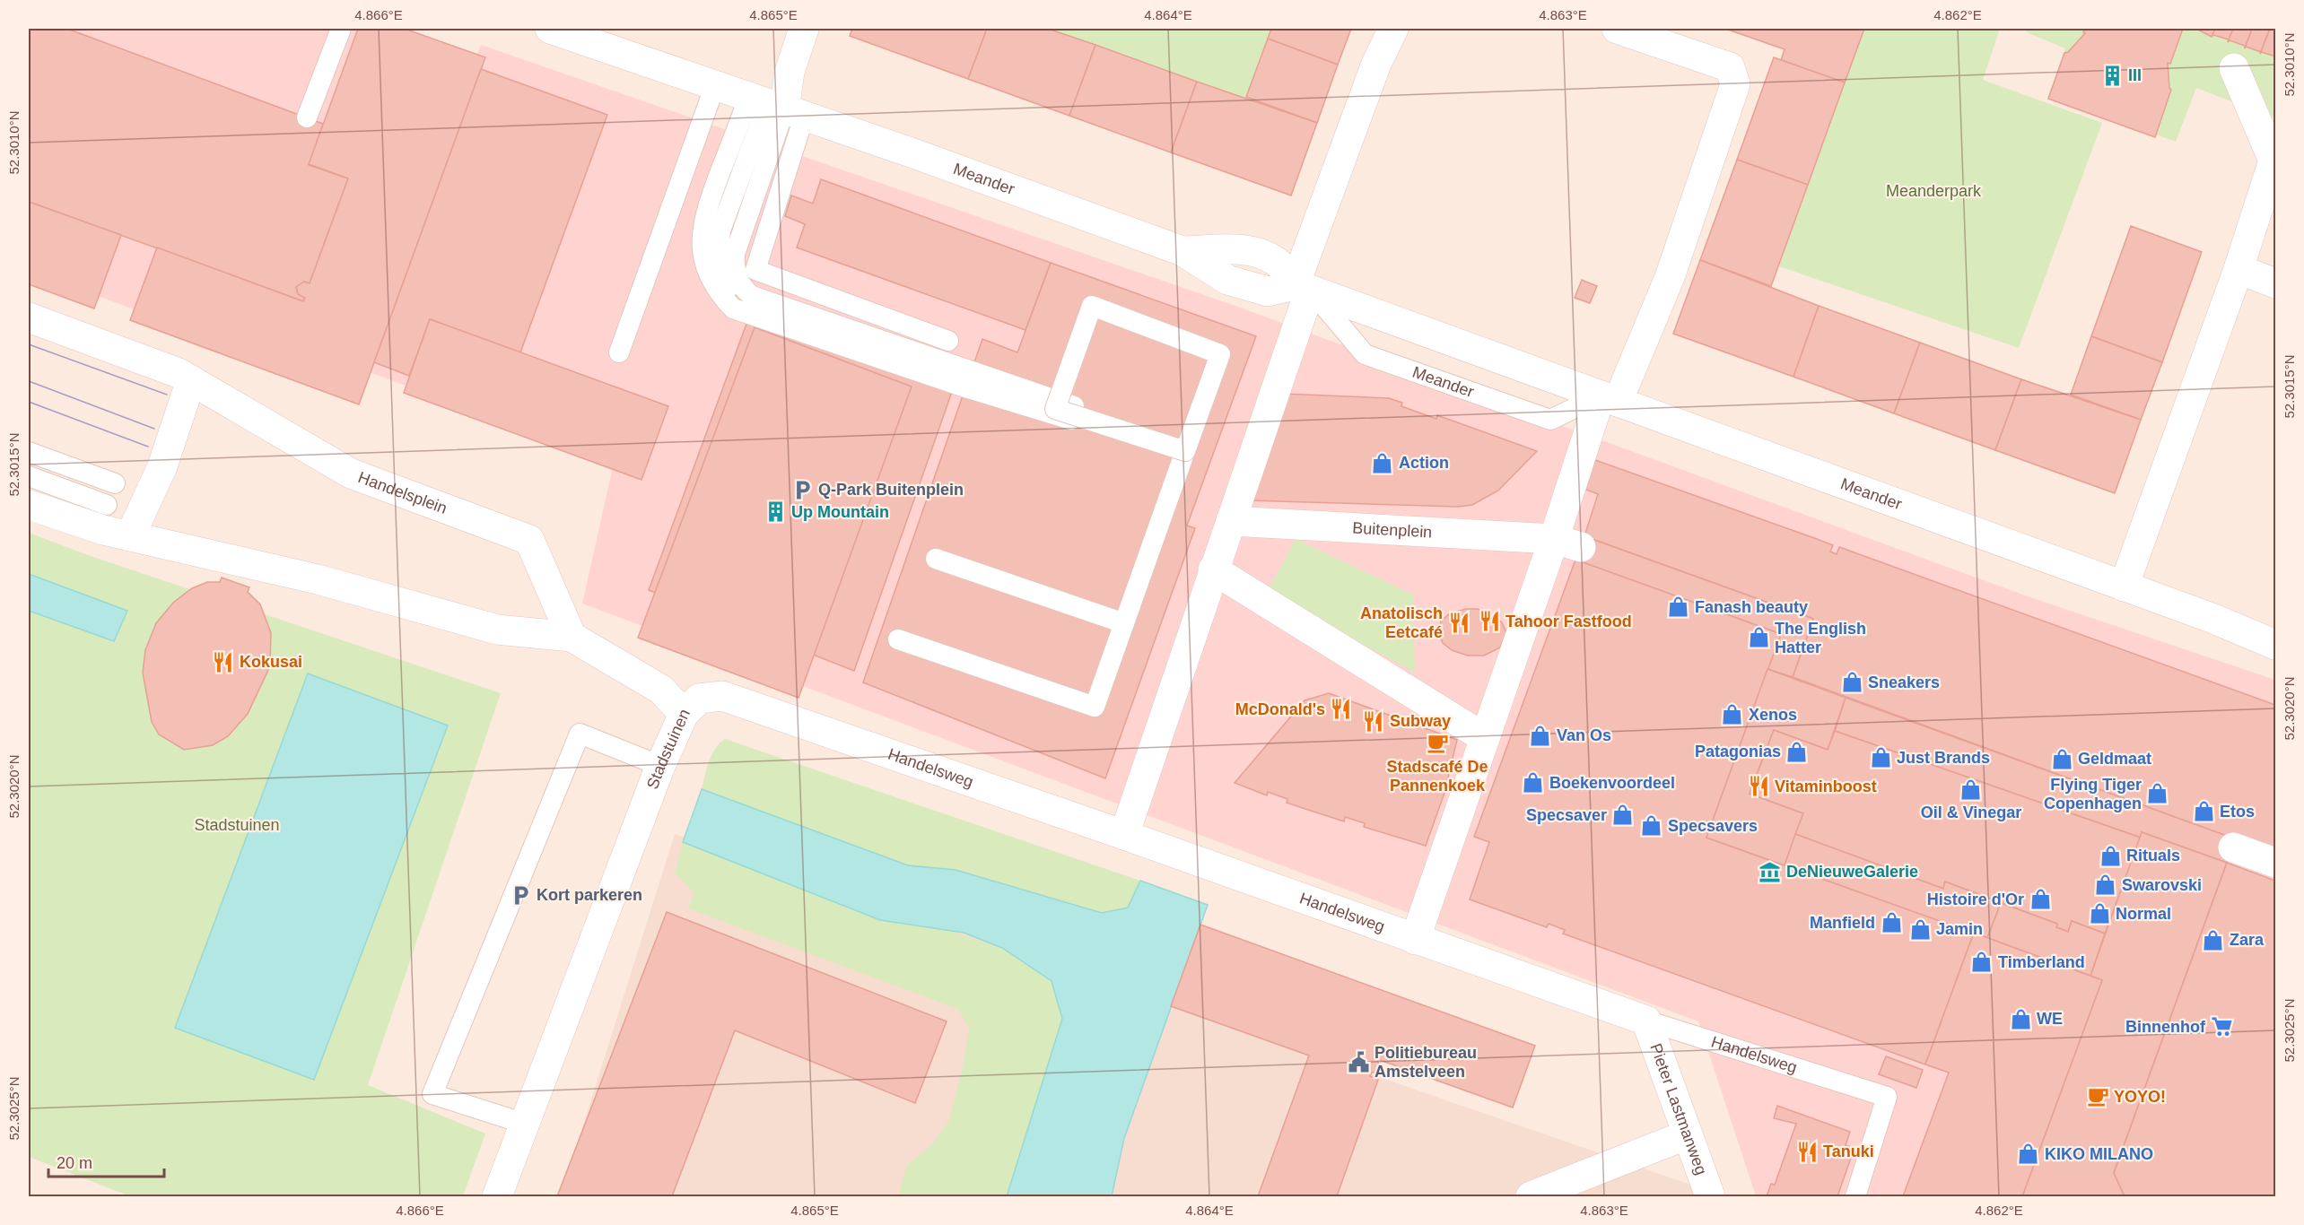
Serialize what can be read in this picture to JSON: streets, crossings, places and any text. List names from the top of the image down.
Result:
{
  "streets": {
    "street": [
      "Meander",
      "Handelsplein",
      "Buitenplein",
      "Stadstuinen",
      "Handelsweg",
      "Pieter Lastmanweg"
    ]
  },
  "crossings": [
    ["Stadstuinen", "Handelsweg"],
    ["Handelsweg", "Pieter Lastmanweg"]
  ],
  "parks": ["Meanderpark", "Stadstuinen"],
  "places": {
    "building": ["III", "Up Mountain"],
    "shop": [
      "Action",
      "Fanash beauty",
      "The English Hatter",
      "Sneakers",
      "Xenos",
      "Van Os",
      "Patagonias",
      "Just Brands",
      "Geldmaat",
      "Boekenvoordeel",
      "Oil & Vinegar",
      "Flying Tiger Copenhagen",
      "Etos",
      "Specsaver",
      "Specsavers",
      "Rituals",
      "Swarovski",
      "Histoire d'Or",
      "Normal",
      "Manfield",
      "Jamin",
      "Zara",
      "Timberland",
      "WE",
      "KIKO MILANO"
    ],
    "parking": ["Q-Park Buitenplein", "Kort parkeren"],
    "restaurant": [
      "Tahoor Fastfood",
      "Anatolisch Eetcafé",
      "Kokusai",
      "McDonald's",
      "Subway",
      "Vitaminboost",
      "Tanuki"
    ],
    "cafe": ["Stadscafé De Pannenkoek", "YOYO!"],
    "museum": ["DeNieuweGalerie"],
    "supermarket": ["Binnenhof"],
    "public building": ["Politiebureau Amstelveen"]
  },
  "scale_bar": "20 m",
  "coordinates": [
    "4.866°E",
    "4.865°E",
    "4.864°E",
    "4.863°E",
    "4.862°E",
    "52.3010°N",
    "52.3015°N",
    "52.3020°N",
    "52.3025°N"
  ]
}
